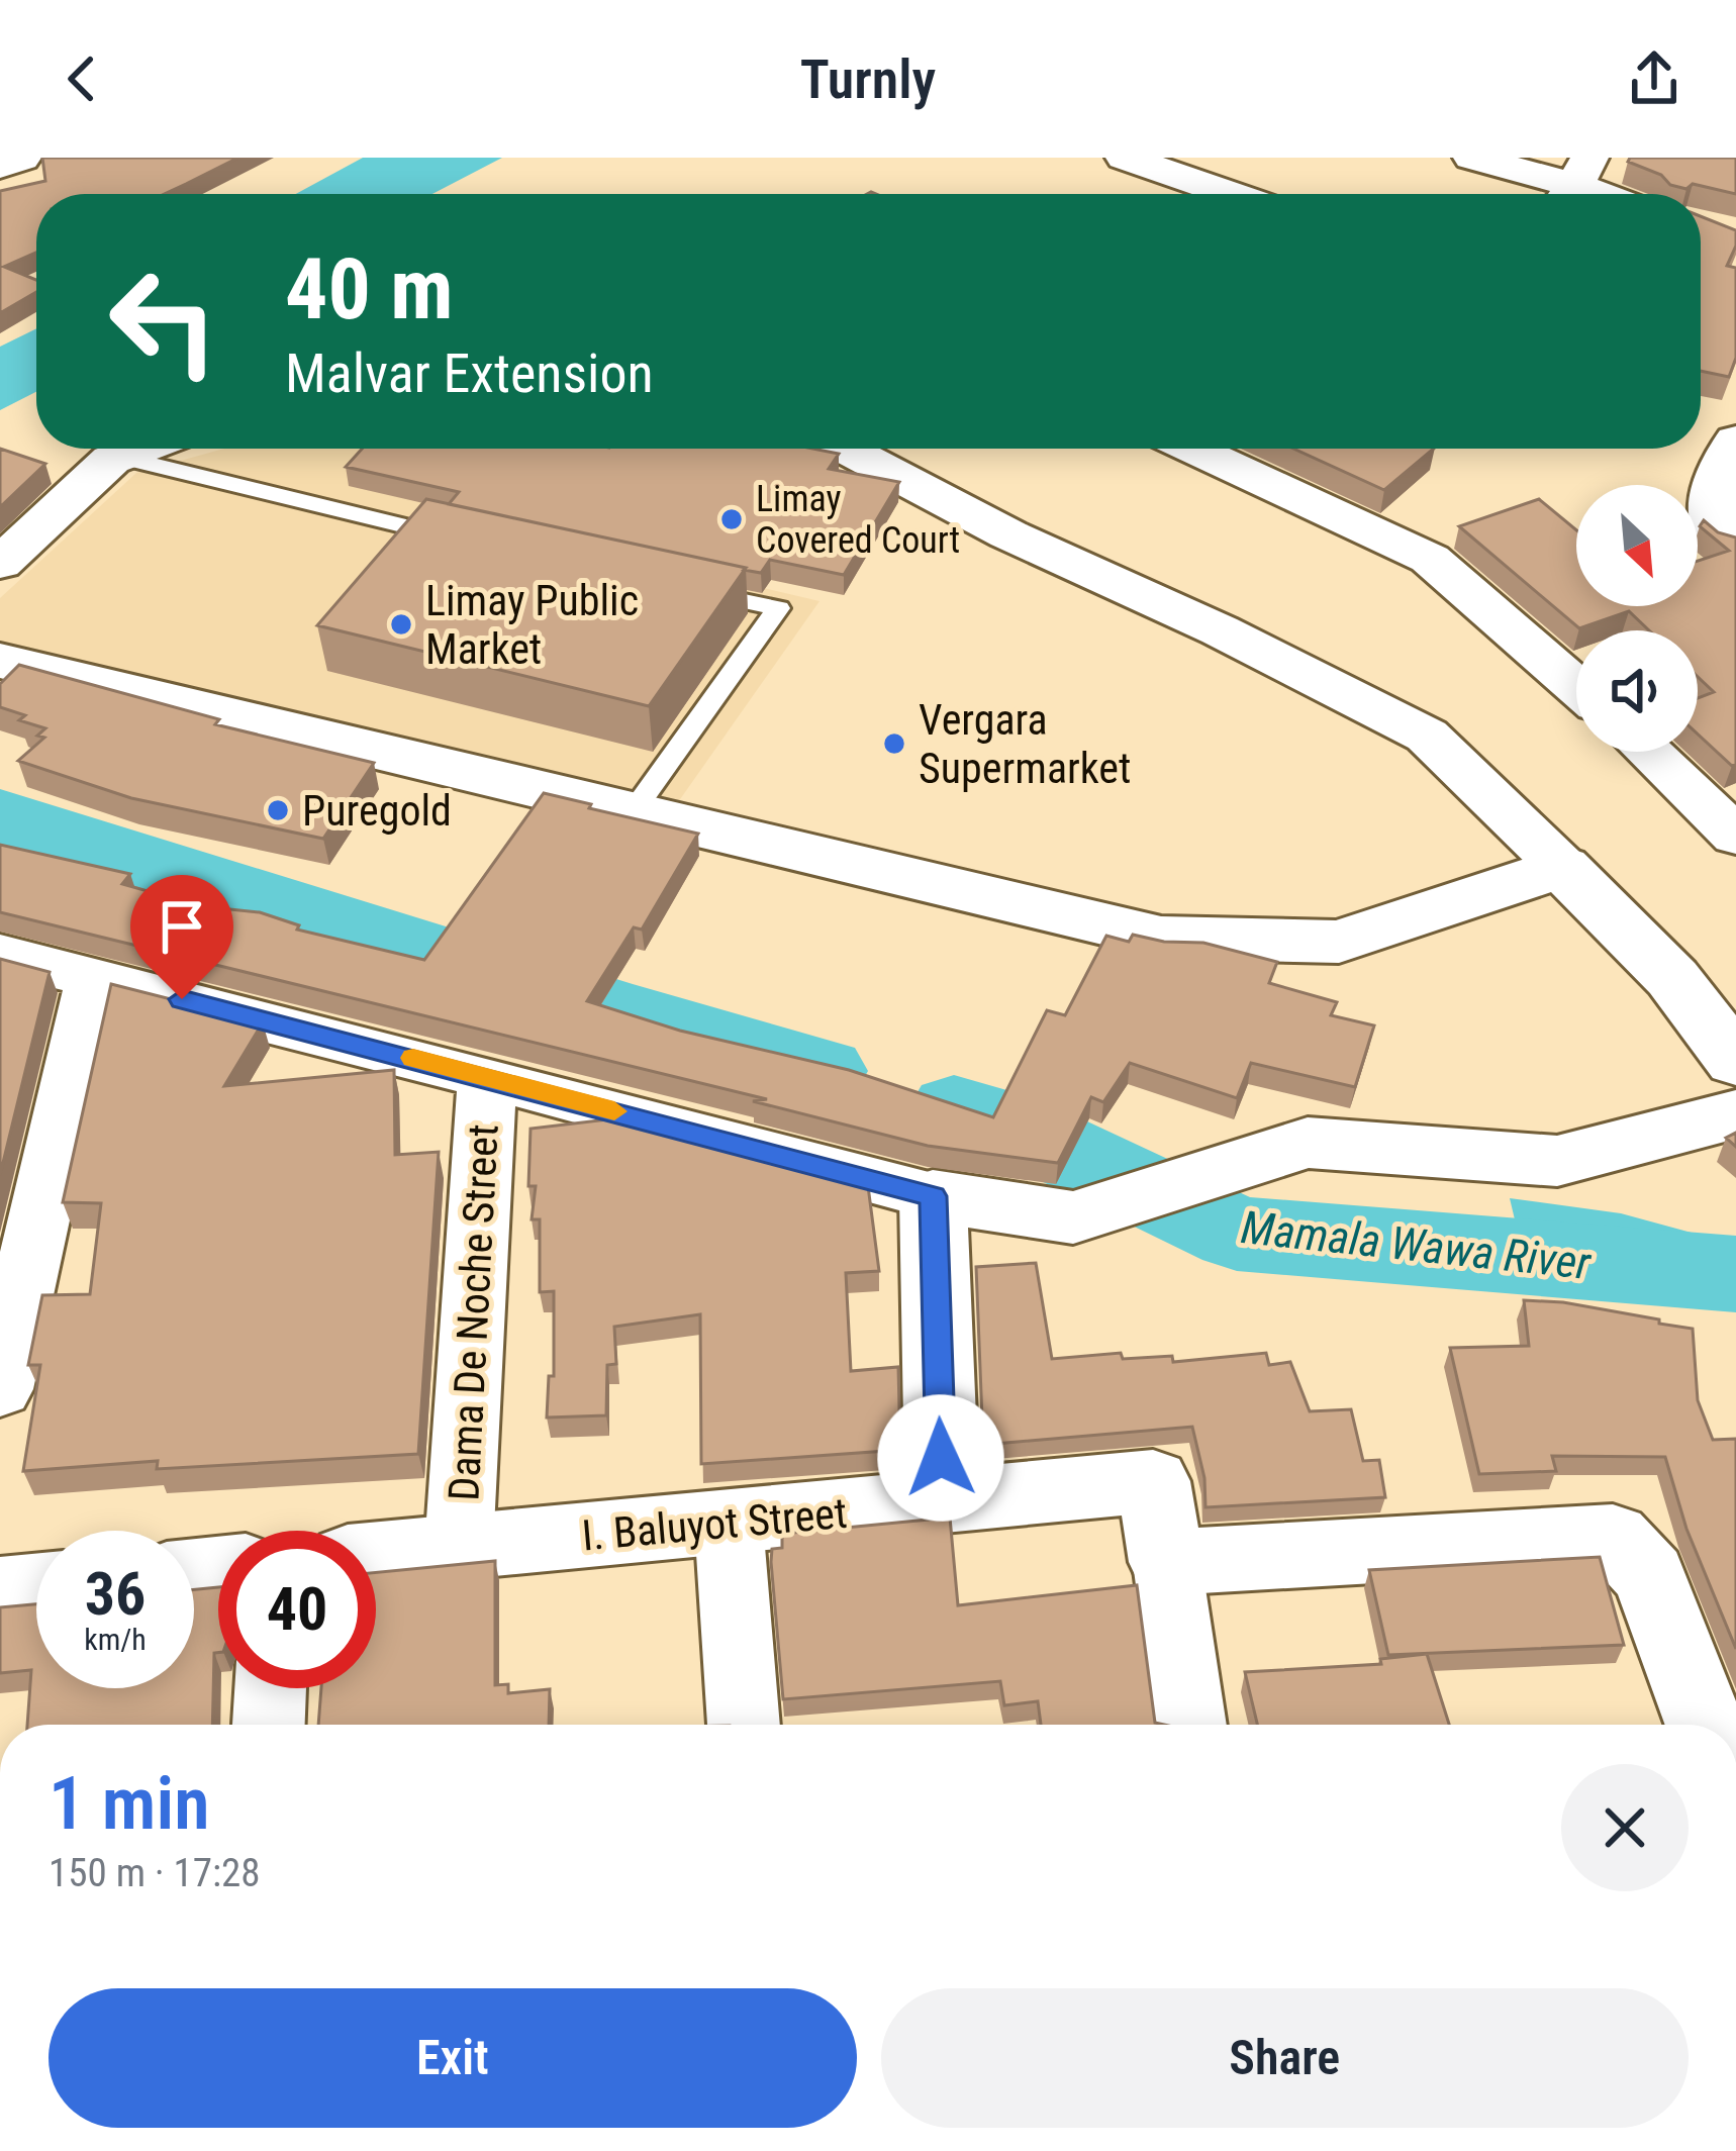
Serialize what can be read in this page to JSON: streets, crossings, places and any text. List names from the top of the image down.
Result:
{
  "streets": {
    "street": ["Dama De Noche Street", "I. Baluyot Street"]
  },
  "crossings": [
    ["Dama De Noche Street", "I. Baluyot Street"]
  ],
  "water": ["Mamala Wawa River"],
  "places": [
    "Limay Covered Court",
    "Limay Public Market",
    "Vergara Supermarket",
    "Puregold"
  ],
  "north": "bottom right",
  "page": {
    "header": "Turnly",
    "turn": ["40 m", "Malvar Extension"],
    "speed": "36 km/h",
    "limit": "40",
    "heading": ["1 min", "150 m · 17:28"],
    "buttons": ["Exit", "Share"]
  }
}
